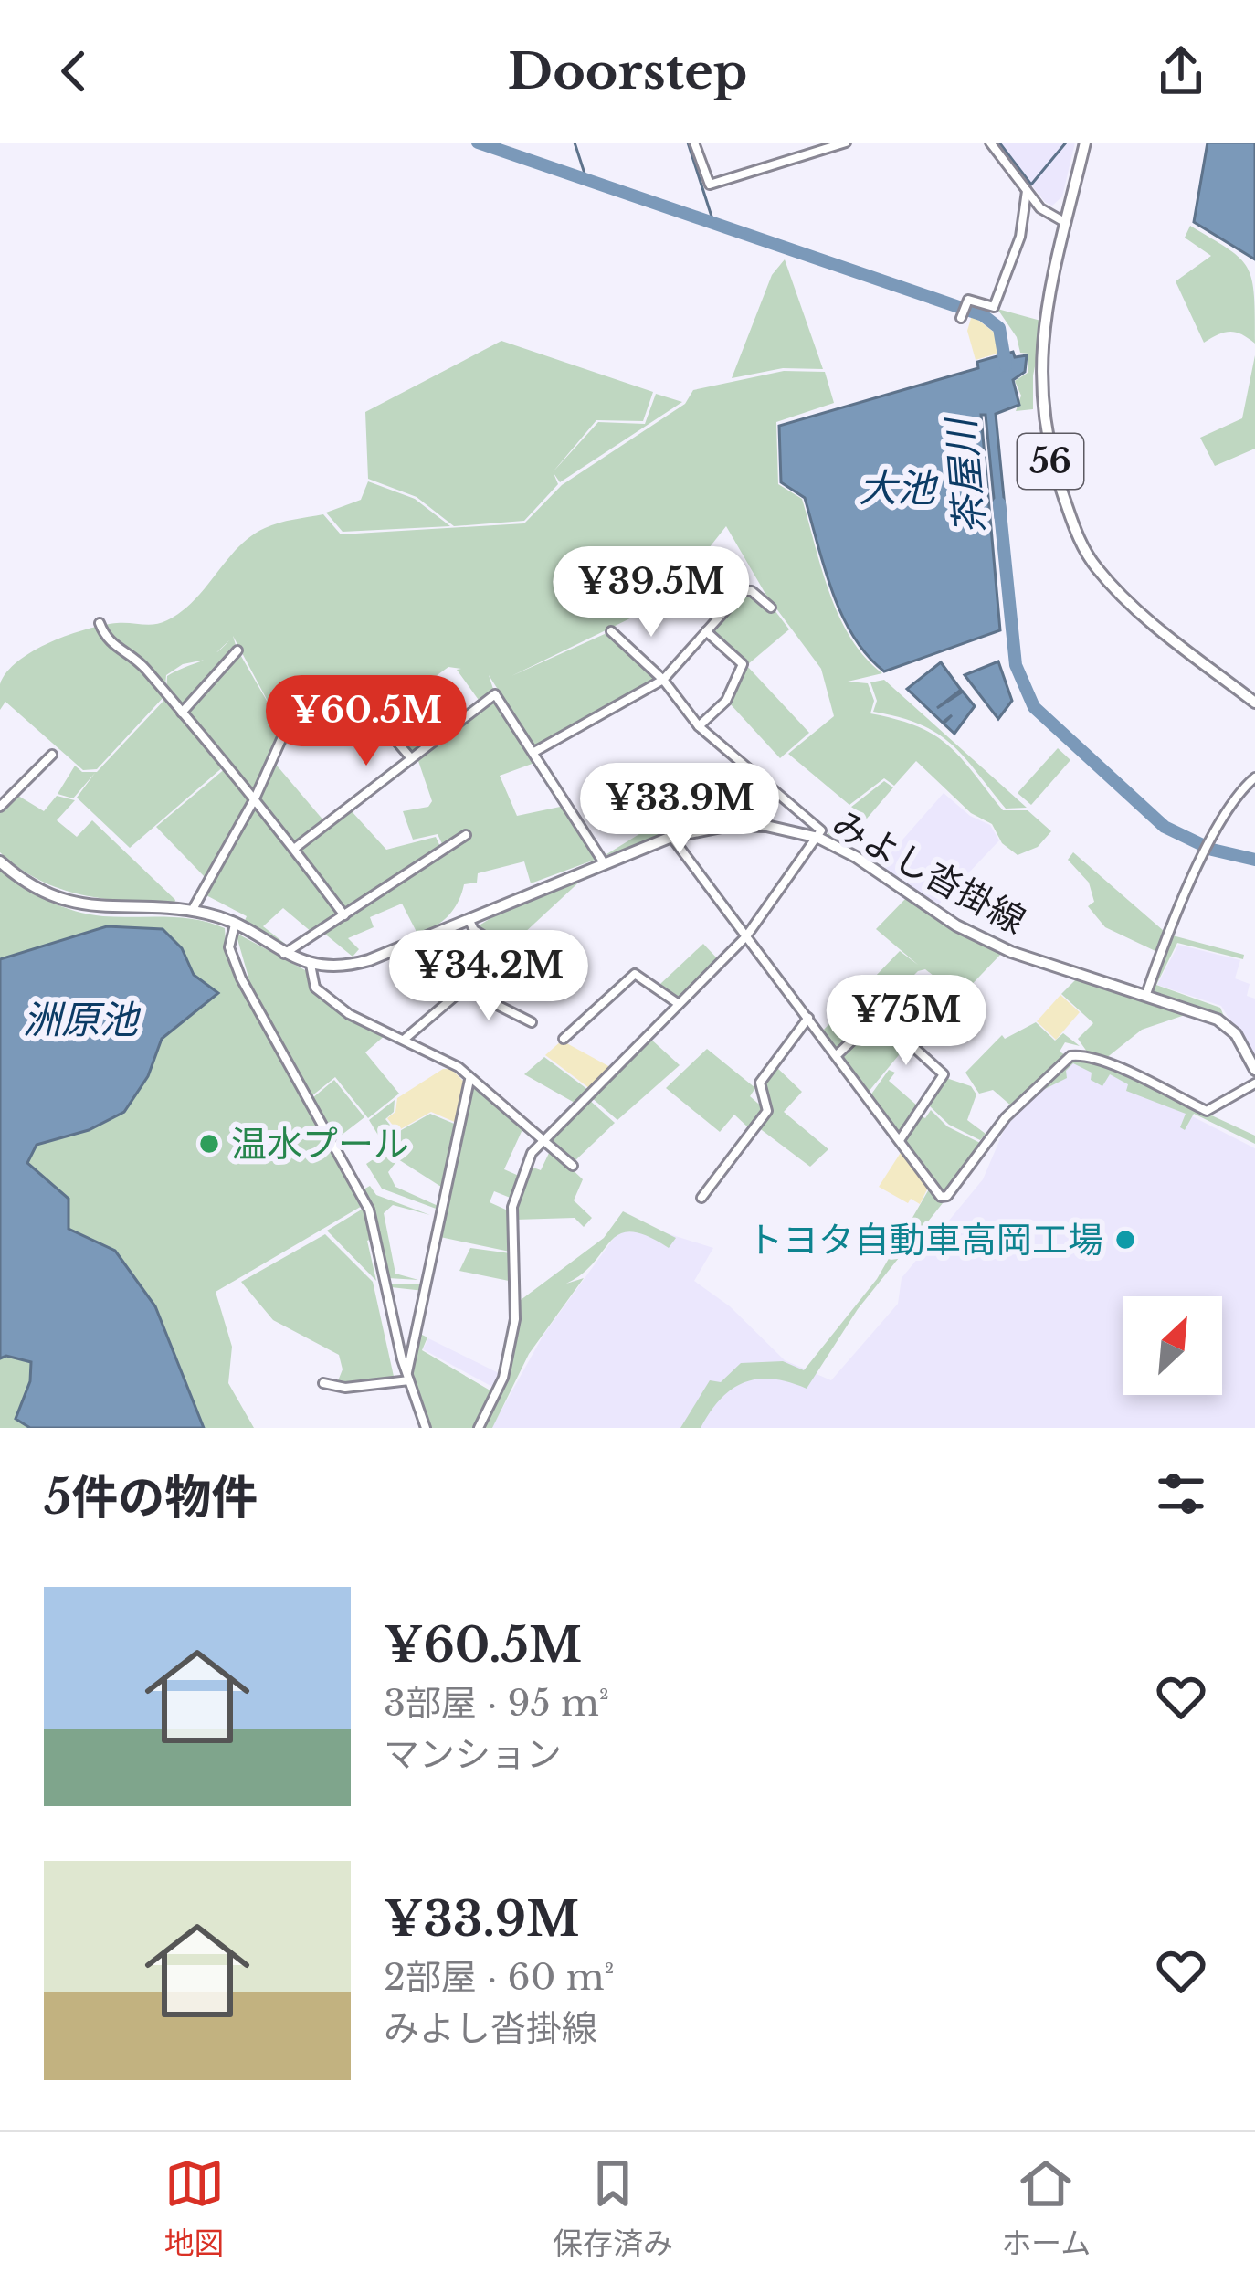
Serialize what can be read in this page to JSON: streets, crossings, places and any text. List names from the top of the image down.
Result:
{
  "streets": {
    "main road": ["56", "みよし沓掛線"]
  },
  "water": ["茶屋川", "大池", "洲原池"],
  "places": ["温水プール", "トヨタ自動車高岡工場"],
  "north": "top right",
  "page": {
    "header": "Doorstep",
    "price": [
      "¥39.5M",
      "¥60.5M",
      "¥33.9M",
      "¥34.2M",
      "¥75M"
    ],
    "heading": "5件の物件",
    "list": [
      {
        "name": "¥60.5M",
        "note": "3部屋 · 95 m² · マンション"
      },
      {
        "name": "¥33.9M",
        "note": "2部屋 · 60 m² · みよし沓掛線"
      }
    ],
    "tabs": ["地図", "保存済み", "ホーム"]
  }
}
